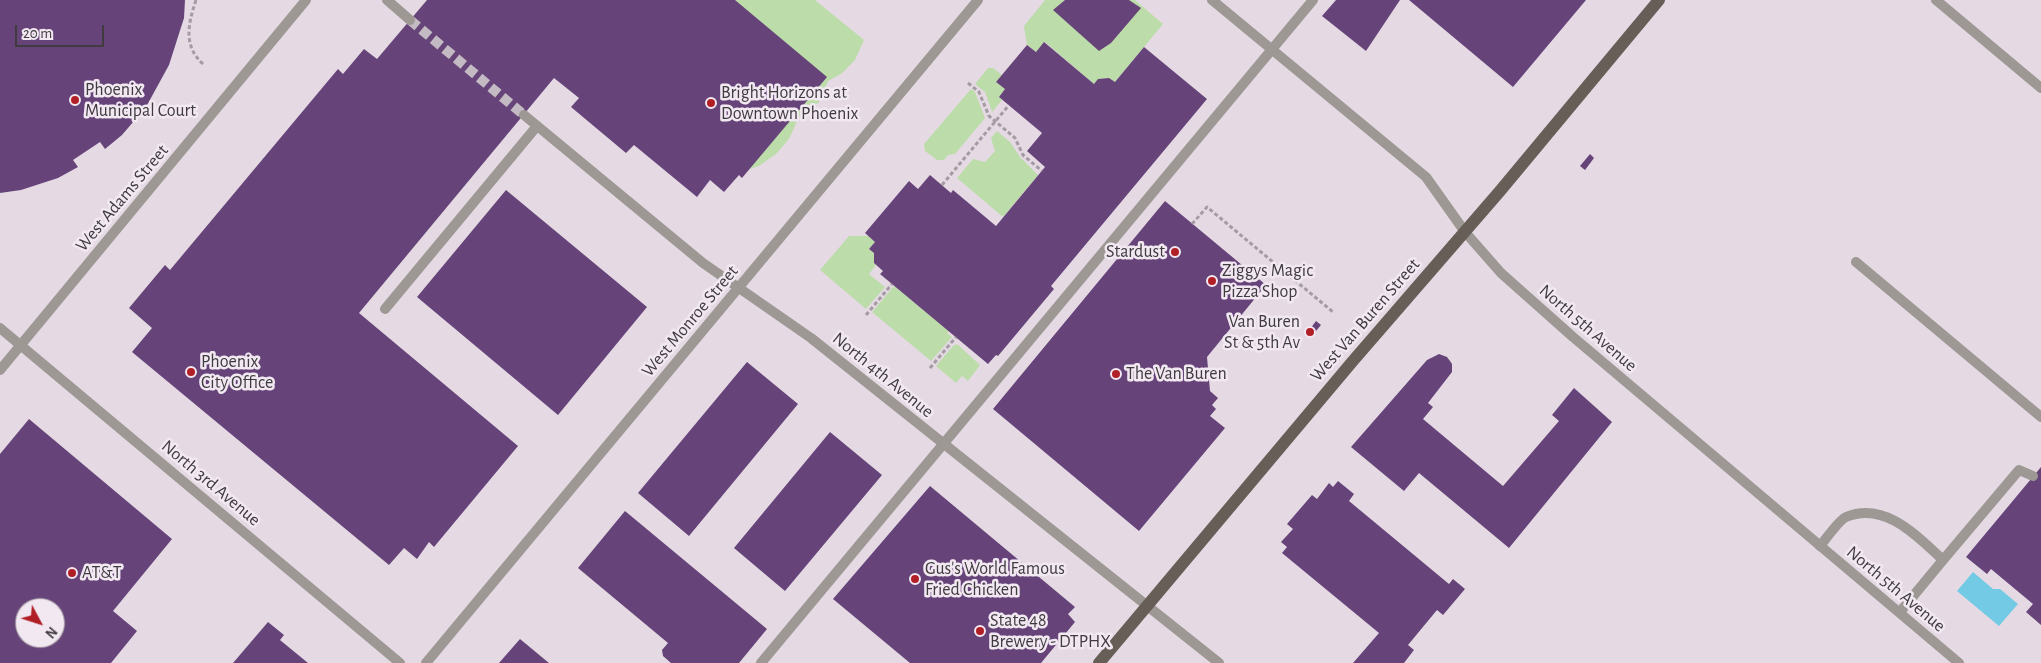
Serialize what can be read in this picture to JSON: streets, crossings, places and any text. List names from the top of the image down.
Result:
{
  "streets": {
    "main road": ["West Van Buren Street"],
    "street": [
      "West Adams Street",
      "West Monroe Street",
      "North 5th Avenue",
      "North 4th Avenue",
      "North 3rd Avenue"
    ]
  },
  "crossings": [
    ["West Adams Street", "North 3rd Avenue"],
    ["West Van Buren Street", "North 5th Avenue"],
    ["West Van Buren Street", "North 4th Avenue"],
    ["West Monroe Street", "North 4th Avenue"]
  ],
  "places": [
    "Phoenix Municipal Court",
    "Bright Horizons at Downtown Phoenix",
    "Stardust",
    "Ziggys Magic Pizza Shop",
    "Van Buren St & 5th Av",
    "Phoenix City Office",
    "The Van Buren",
    "AT&T",
    "Gus's World Famous Fried Chicken",
    "State 48 Brewery - DTPHX"
  ],
  "scale_bar": "20 m",
  "north": "bottom right"
}
